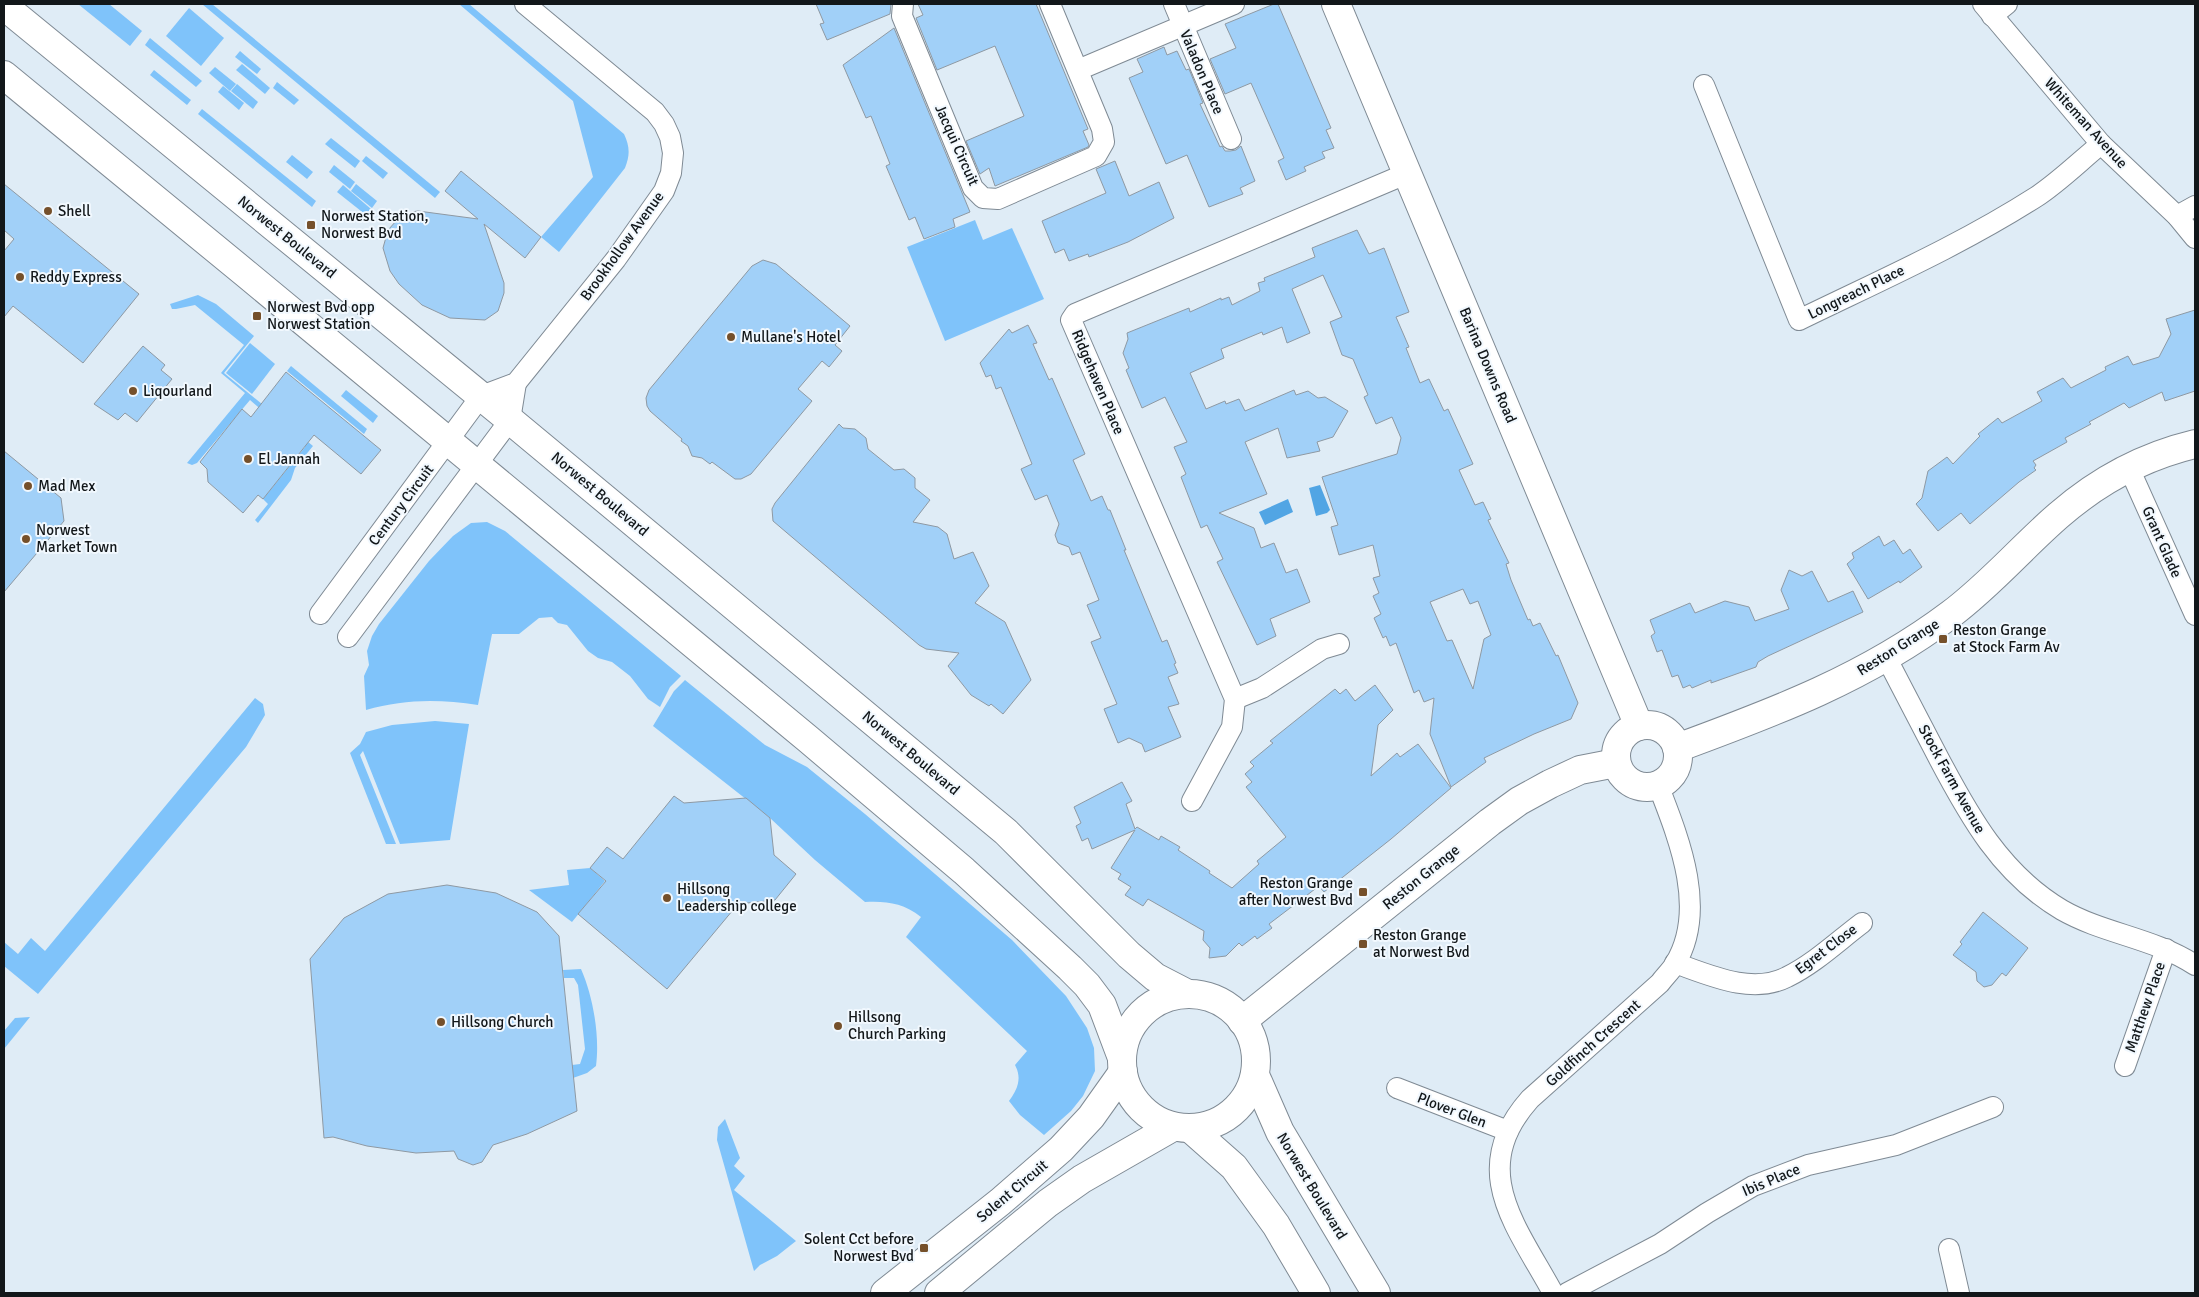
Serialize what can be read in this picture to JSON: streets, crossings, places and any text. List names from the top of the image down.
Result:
{
  "streets": {
    "main road": [
      "Norwest Boulevard",
      "Barina Downs Road",
      "Reston Grange",
      "Solent Circuit"
    ],
    "street": [
      "Valadon Place",
      "Whiteman Avenue",
      "Jacqui Circuit",
      "Brookhollow Avenue",
      "Longreach Place",
      "Ridgehaven Place",
      "Century Circuit",
      "Grant Glade",
      "Stock Farm Avenue",
      "Egret Close",
      "Matthew Place",
      "Goldfinch Crescent",
      "Plover Glen",
      "Ibis Place"
    ]
  },
  "crossings": [
    ["Whiteman Avenue", "Longreach Place"],
    ["Norwest Boulevard", "Century Circuit"],
    ["Norwest Boulevard", "Reston Grange"],
    ["Norwest Boulevard", "Solent Circuit"],
    ["Barina Downs Road", "Ridgehaven Place"],
    ["Barina Downs Road", "Reston Grange"],
    ["Barina Downs Road", "Goldfinch Crescent"],
    ["Grant Glade", "Reston Grange"],
    ["Reston Grange", "Stock Farm Avenue"],
    ["Reston Grange", "Goldfinch Crescent"],
    ["Reston Grange", "Solent Circuit"],
    ["Stock Farm Avenue", "Matthew Place"],
    ["Egret Close", "Goldfinch Crescent"],
    ["Goldfinch Crescent", "Plover Glen"]
  ],
  "places": {
    "other": [
      "Shell",
      "Reddy Express",
      "Mullane's Hotel",
      "Liqourland",
      "El Jannah",
      "Mad Mex",
      "Norwest Market Town",
      "Hillsong Leadership college",
      "Hillsong Church",
      "Hillsong Church Parking"
    ],
    "transit": [
      "Norwest Station, Norwest Bvd",
      "Norwest Bvd opp Norwest Station",
      "Reston Grange at Stock Farm Av",
      "Reston Grange after Norwest Bvd",
      "Reston Grange at Norwest Bvd",
      "Solent Cct before Norwest Bvd"
    ]
  }
}
